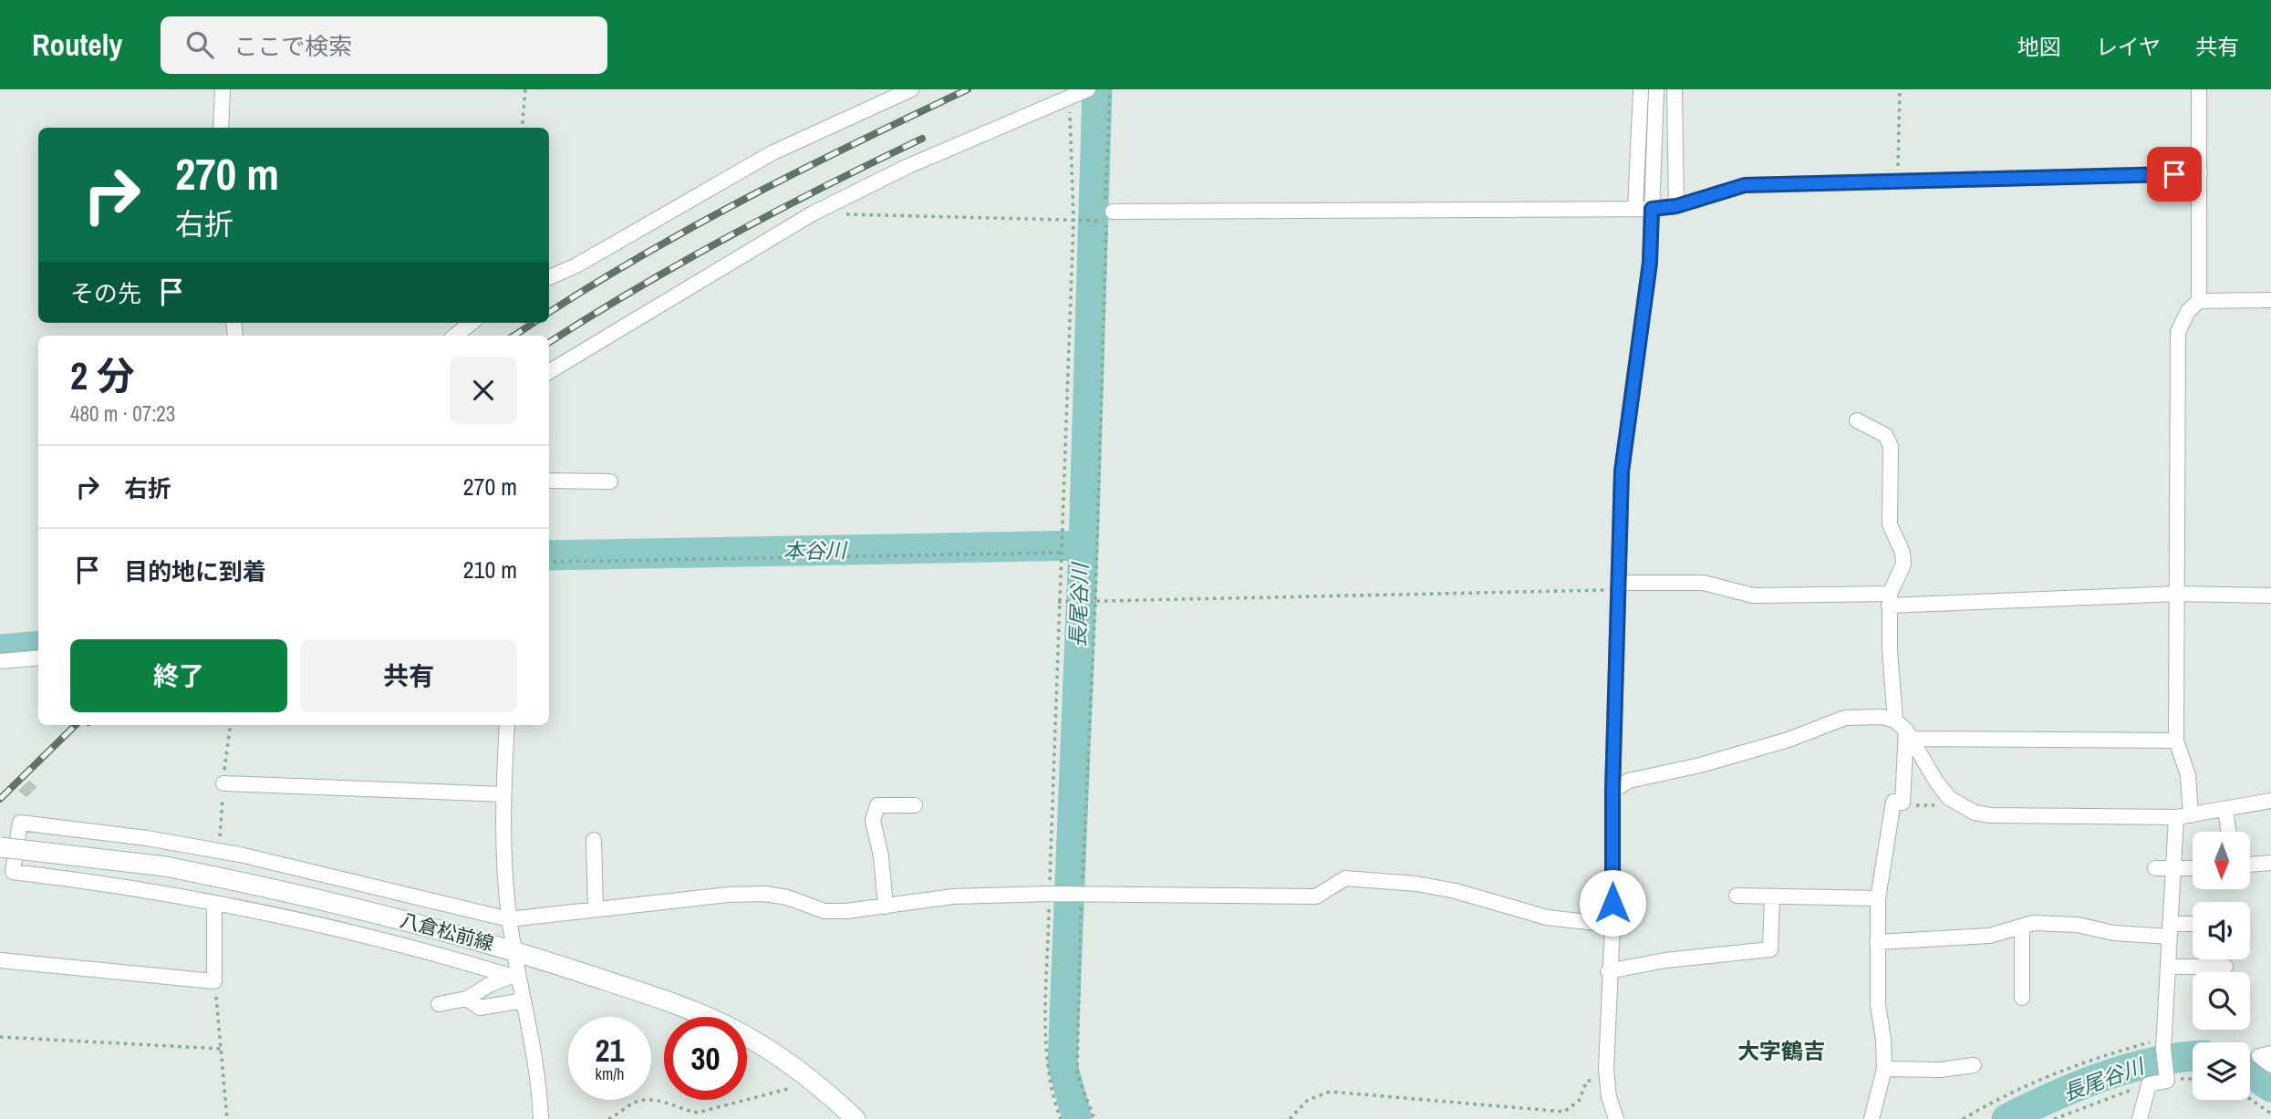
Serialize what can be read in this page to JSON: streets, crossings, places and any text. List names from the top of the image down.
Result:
{
  "streets": {
    "main road": ["八倉松前線"]
  },
  "districts": ["大字鶴吉"],
  "water": ["本谷川", "長尾谷川"],
  "north": "bottom",
  "page": {
    "header": "Routely",
    "search": "ここで検索",
    "nav": ["地図", "レイヤ", "共有"],
    "turn": ["270 m", "右折"],
    "then": "その先",
    "heading": ["2 分", "480 m · 07:23"],
    "list": [
      {
        "name": "右折",
        "value": "270 m"
      },
      {
        "name": "目的地に到着",
        "value": "210 m"
      }
    ],
    "buttons": ["終了", "共有"],
    "speed": "21 km/h",
    "limit": "30"
  }
}
